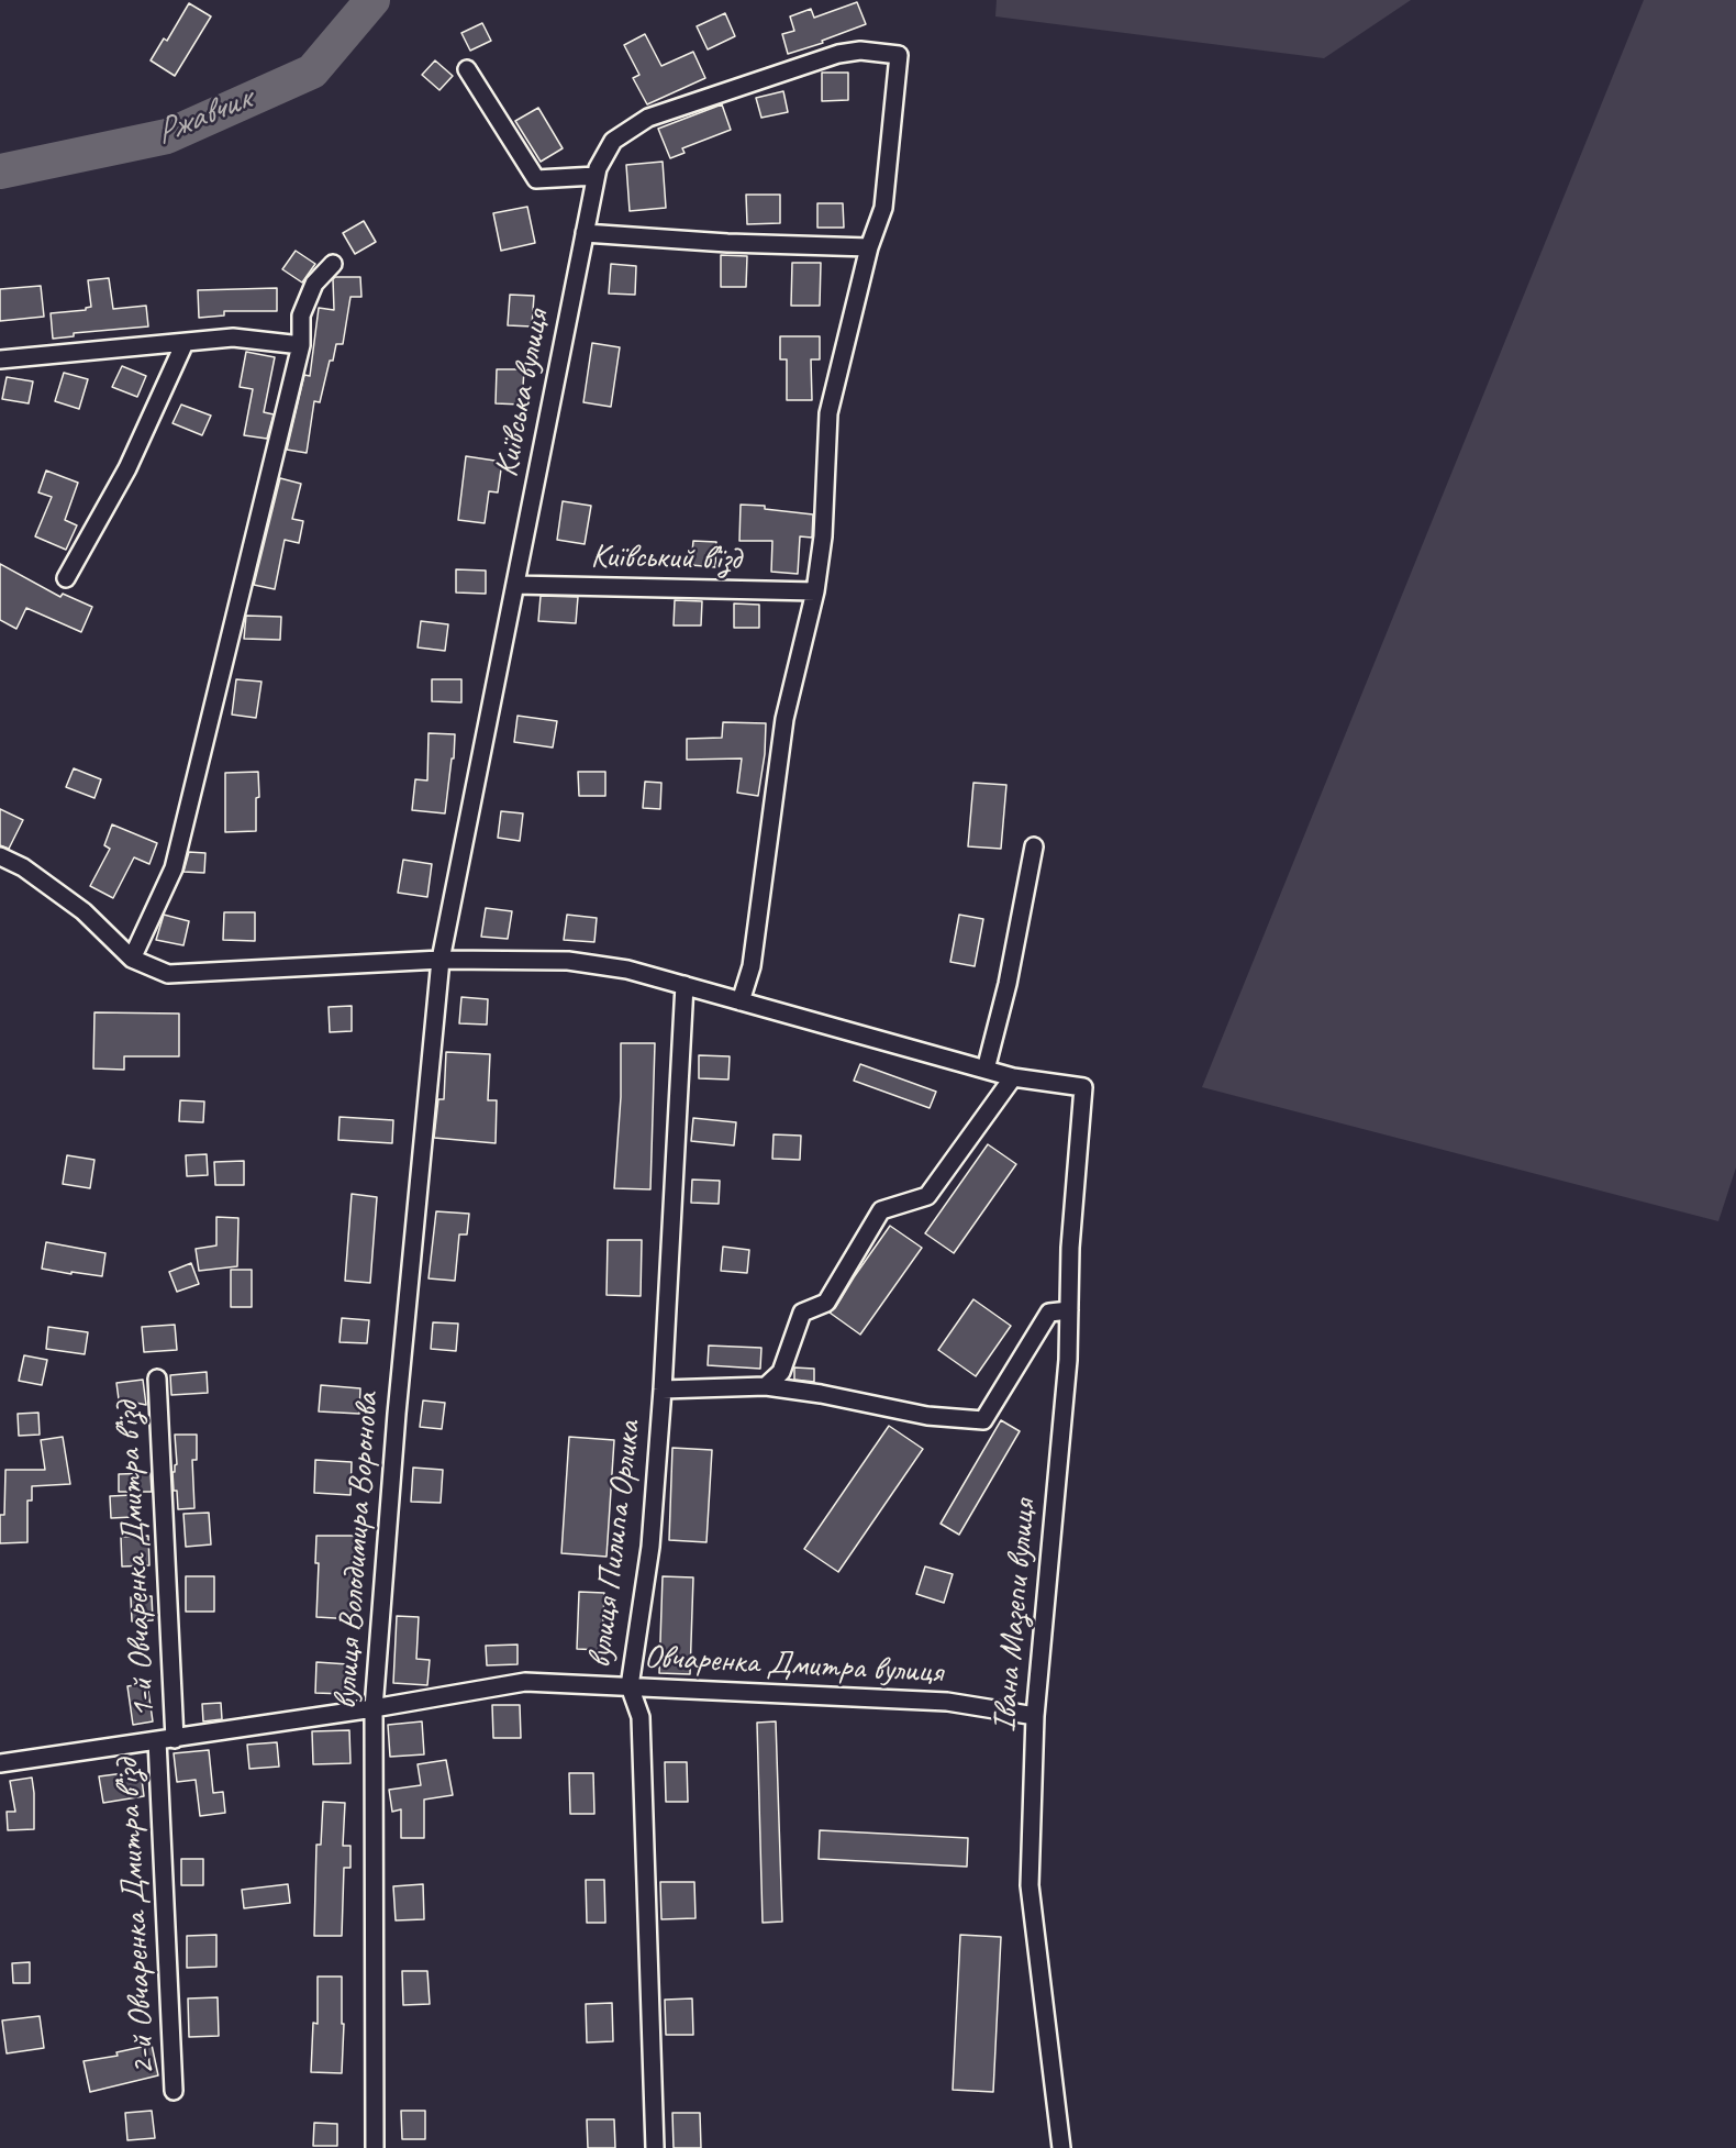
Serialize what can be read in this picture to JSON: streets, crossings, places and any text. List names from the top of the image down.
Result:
{
  "streets": {
    "street": [
      "Київська вулиця",
      "Київський в’їзд",
      "вулиця Пилипа Орлика",
      "вулиця Володимира Воронова",
      "1-й Овчаренка Дмитра в’їзд",
      "Івана Мазепи вулиця",
      "Овчаренка Дмитра вулиця",
      "2-й Овчаренка Дмитра в’їзд"
    ]
  },
  "crossings": [
    ["Київська вулиця", "Київський в’їзд"],
    ["Київська вулиця", "вулиця Володимира Воронова"],
    ["вулиця Пилипа Орлика", "Овчаренка Дмитра вулиця"],
    ["вулиця Володимира Воронова", "Овчаренка Дмитра вулиця"],
    ["1-й Овчаренка Дмитра в’їзд", "Овчаренка Дмитра вулиця"],
    ["1-й Овчаренка Дмитра в’їзд", "2-й Овчаренка Дмитра в’їзд"],
    ["Івана Мазепи вулиця", "Овчаренка Дмитра вулиця"],
    ["Овчаренка Дмитра вулиця", "2-й Овчаренка Дмитра в’їзд"]
  ],
  "water": ["Ржавчик"]
}
